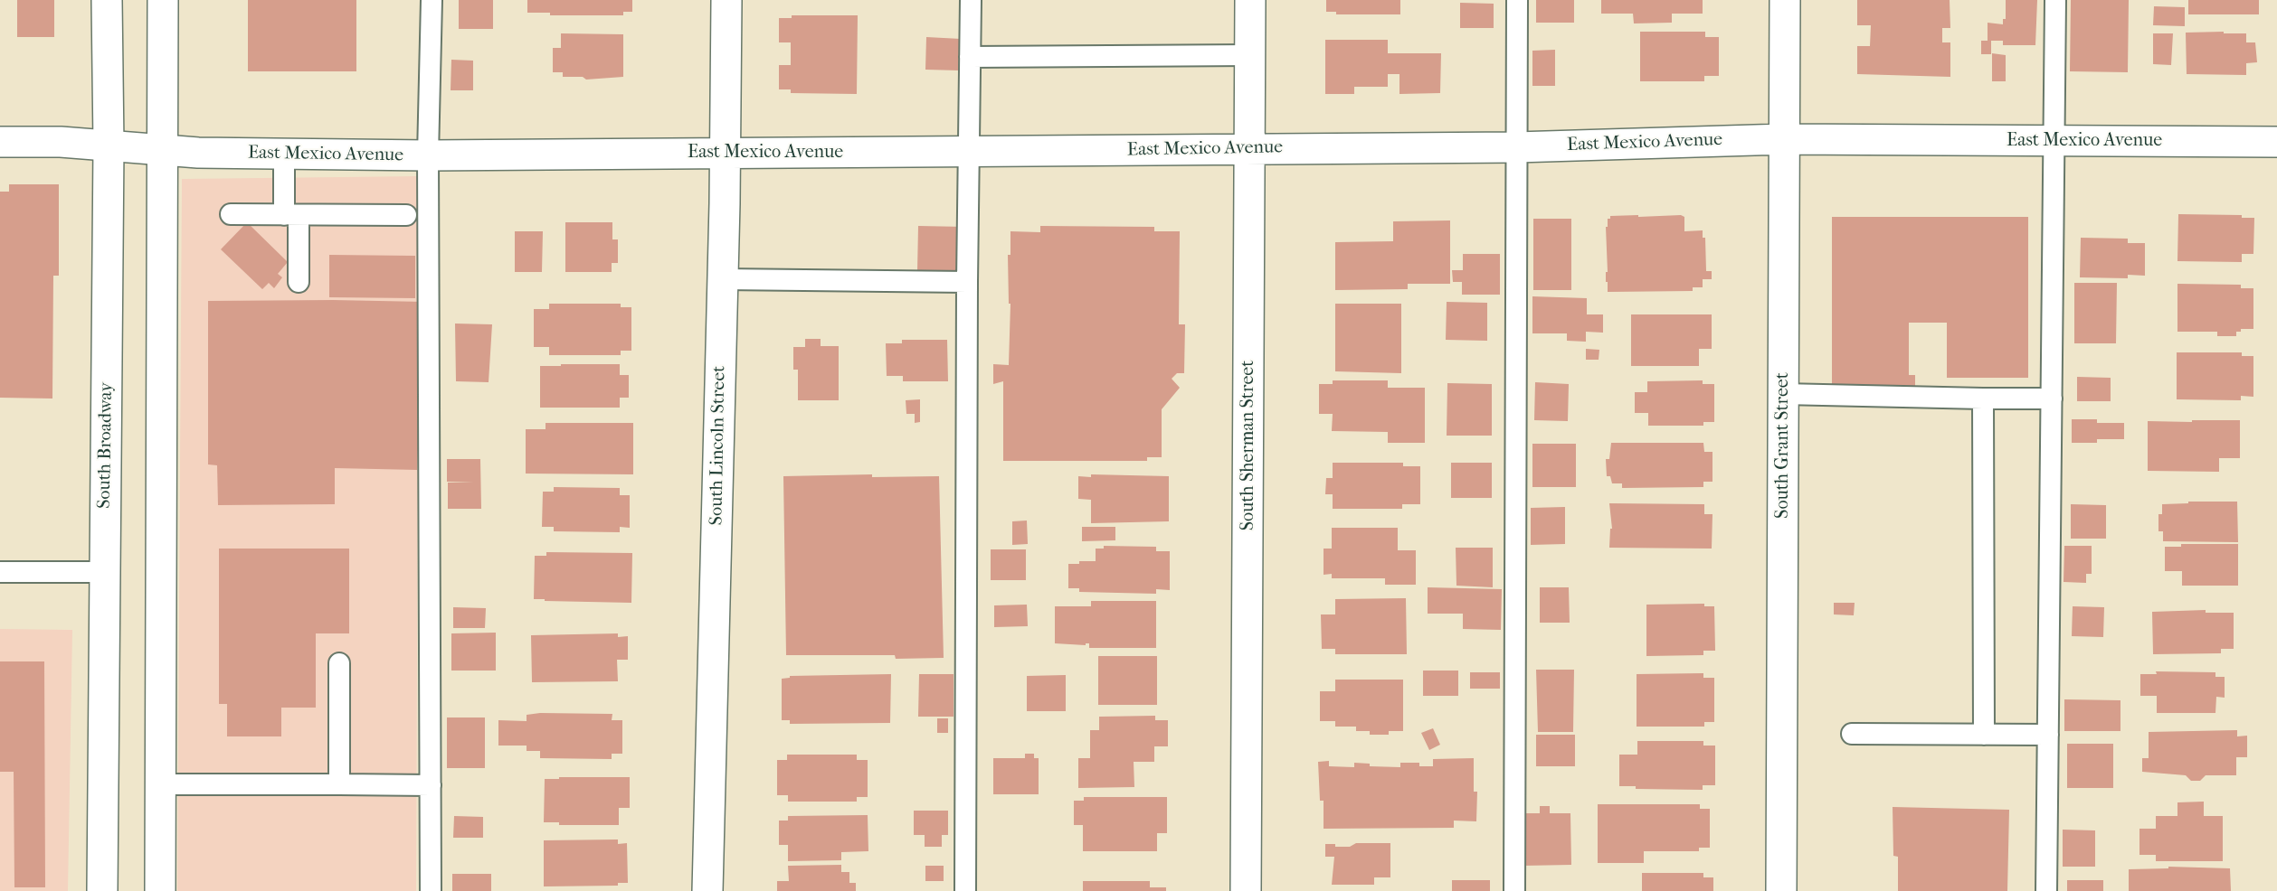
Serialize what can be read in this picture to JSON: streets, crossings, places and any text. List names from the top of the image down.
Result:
{
  "streets": {
    "street": [
      "East Mexico Avenue",
      "South Broadway",
      "South Lincoln Street",
      "South Sherman Street",
      "South Grant Street"
    ]
  },
  "crossings": [
    ["East Mexico Avenue", "South Broadway"],
    ["East Mexico Avenue", "South Lincoln Street"],
    ["East Mexico Avenue", "South Sherman Street"],
    ["East Mexico Avenue", "South Grant Street"]
  ]
}
